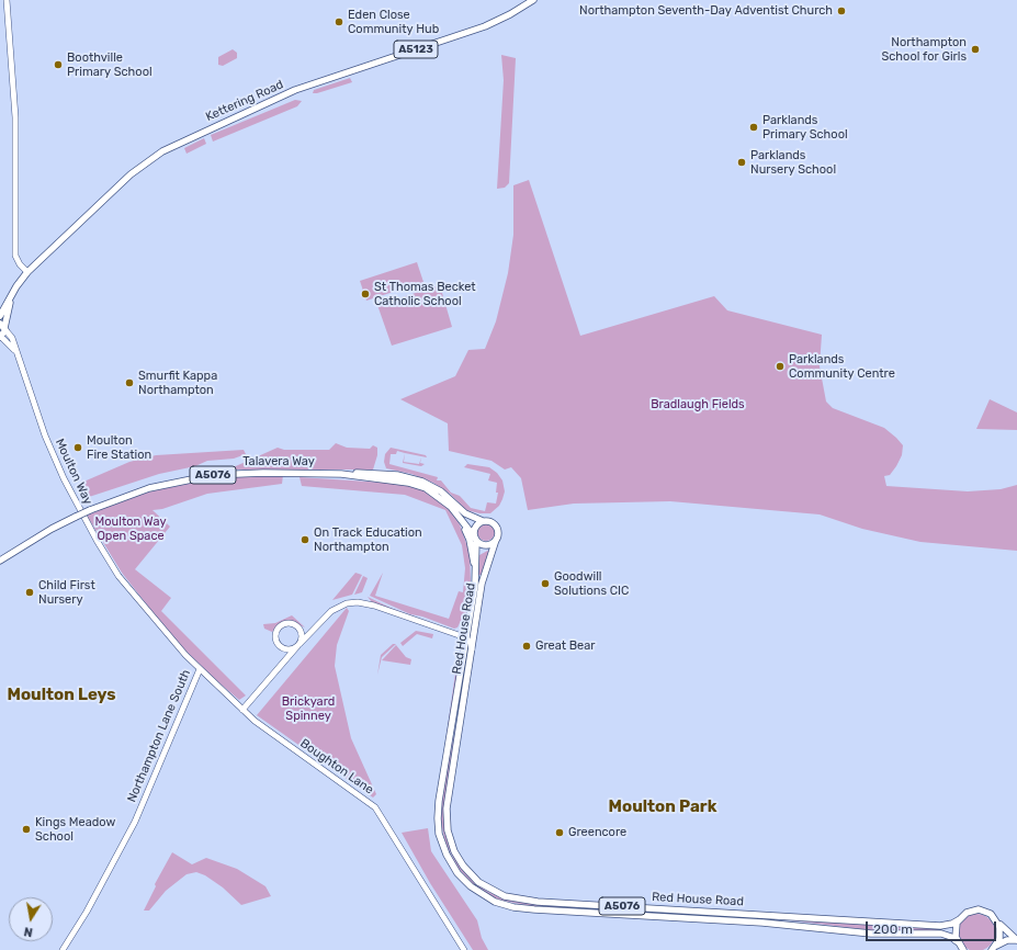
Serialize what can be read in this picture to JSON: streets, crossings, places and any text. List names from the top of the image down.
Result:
{
  "streets": {
    "main road": [
      "A5123",
      "Kettering Road",
      "Talavera Way",
      "A5076",
      "Red House Road"
    ],
    "street": ["Moulton Way", "Northampton Lane South", "Boughton Lane"]
  },
  "crossings": [
    ["Kettering Road", "Moulton Way"],
    ["Talavera Way", "Red House Road"],
    ["Moulton Way", "Northampton Lane South"],
    ["Moulton Way", "Boughton Lane"],
    ["Northampton Lane South", "Boughton Lane"]
  ],
  "districts": ["Moulton Leys", "Moulton Park"],
  "parks": ["Bradlaugh Fields", "Moulton Way Open Space", "Brickyard Spinney"],
  "places": [
    "Northampton Seventh-Day Adventist Church",
    "Eden Close Community Hub",
    "Northampton School for Girls",
    "Boothville Primary School",
    "Parklands Primary School",
    "Parklands Nursery School",
    "St Thomas Becket Catholic School",
    "Parklands Community Centre",
    "Smurfit Kappa Northampton",
    "Moulton Fire Station",
    "On Track Education Northampton",
    "Goodwill Solutions CIC",
    "Child First Nursery",
    "Great Bear",
    "Kings Meadow School",
    "Greencore"
  ],
  "scale_bar": "200 m",
  "north": "bottom"
}
